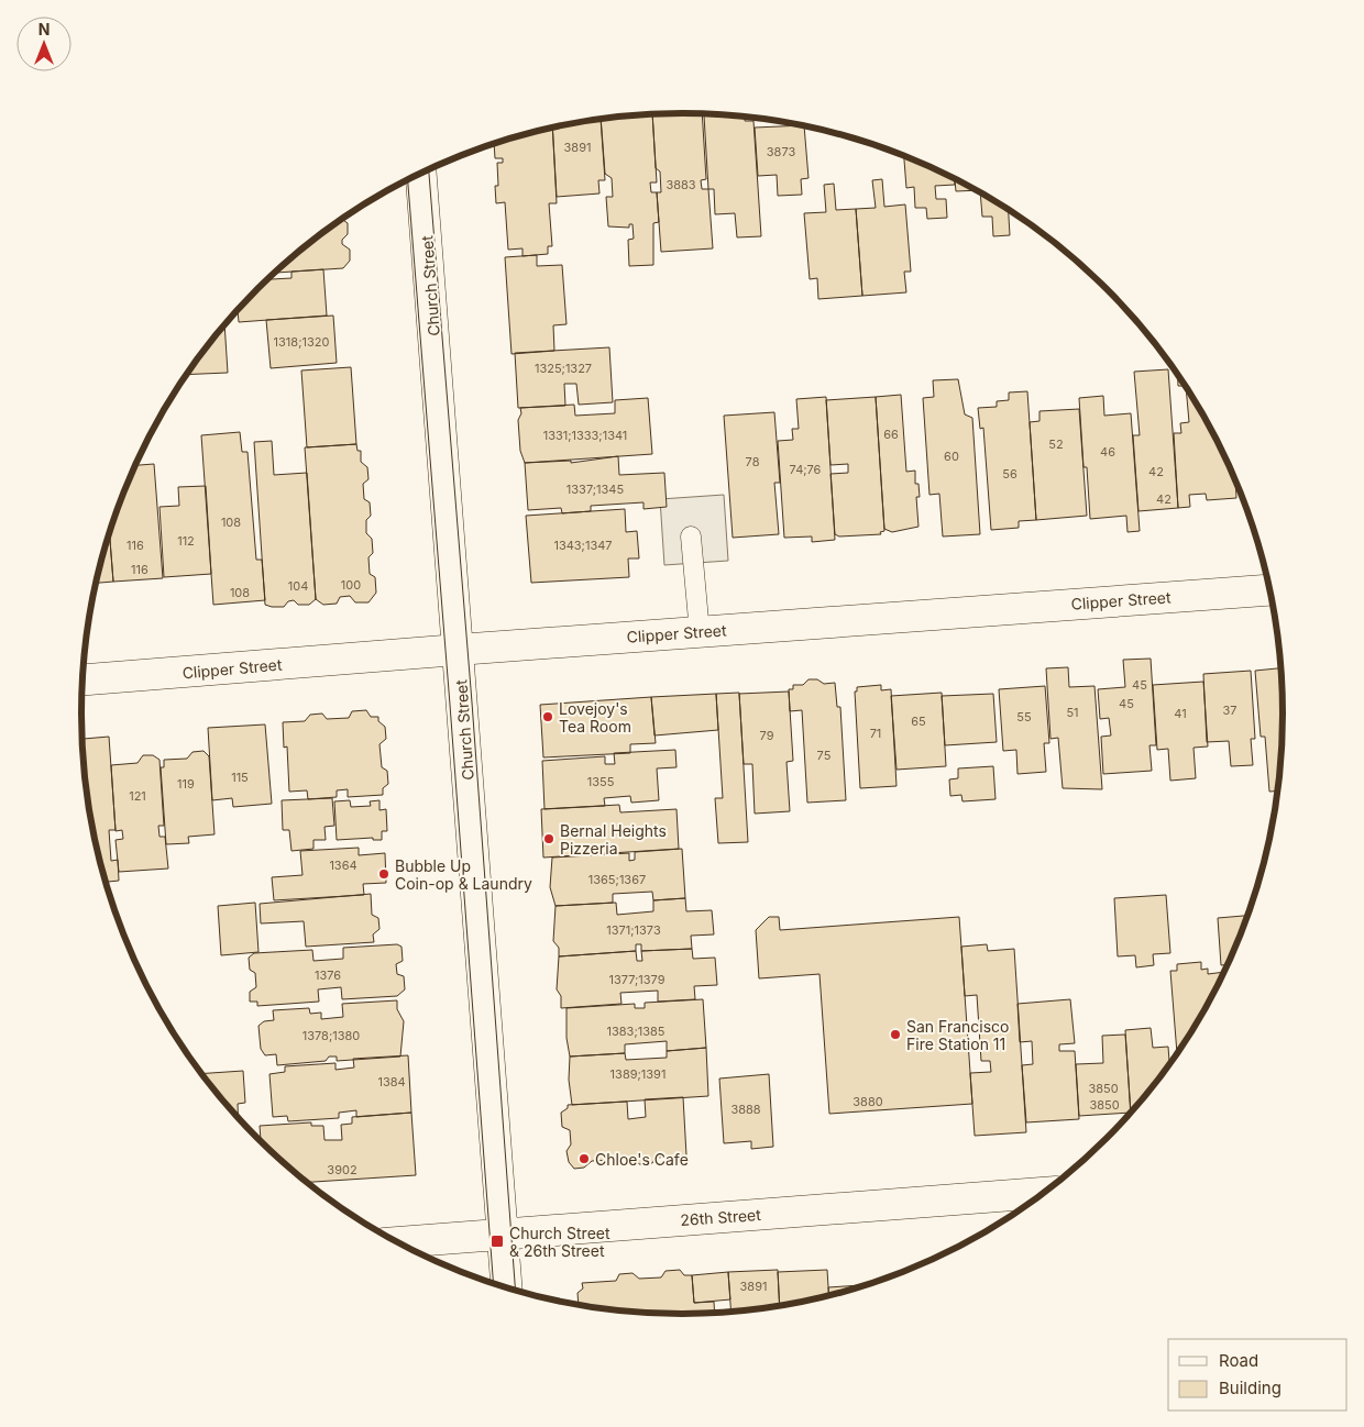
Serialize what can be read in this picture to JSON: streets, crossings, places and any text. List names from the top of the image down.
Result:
{
  "streets": {
    "street": ["Church Street", "Clipper Street", "26th Street"]
  },
  "crossings": [
    ["Church Street", "Clipper Street"],
    ["Church Street", "26th Street"]
  ],
  "places": {
    "other": [
      "Lovejoy's Tea Room",
      "Bernal Heights Pizzeria",
      "Bubble Up Coin-op & Laundry",
      "San Francisco Fire Station 11",
      "Chloe's Cafe"
    ],
    "transit": ["Church Street & 26th Street"]
  },
  "house_numbers": [
    "3891",
    "3873",
    "3883",
    "1318;1320",
    "1325;1327",
    "66",
    "1331;1333;1341",
    "52",
    "46",
    "60",
    "78",
    "74;76",
    "42",
    "56",
    "1337;1345",
    "42",
    "108",
    "112",
    "116",
    "1343;1347",
    "116",
    "100",
    "104",
    "108",
    "45",
    "45",
    "37",
    "51",
    "41",
    "55",
    "65",
    "71",
    "79",
    "75",
    "115",
    "1355",
    "119",
    "121",
    "1364",
    "1365;1367",
    "1371;1373",
    "1376",
    "1377;1379",
    "1383;1385",
    "1378;1380",
    "1389;1391",
    "1384",
    "3850",
    "3880",
    "3850",
    "3888",
    "3902",
    "3891"
  ],
  "legend": ["Road", "Building"],
  "north": "top"
}
